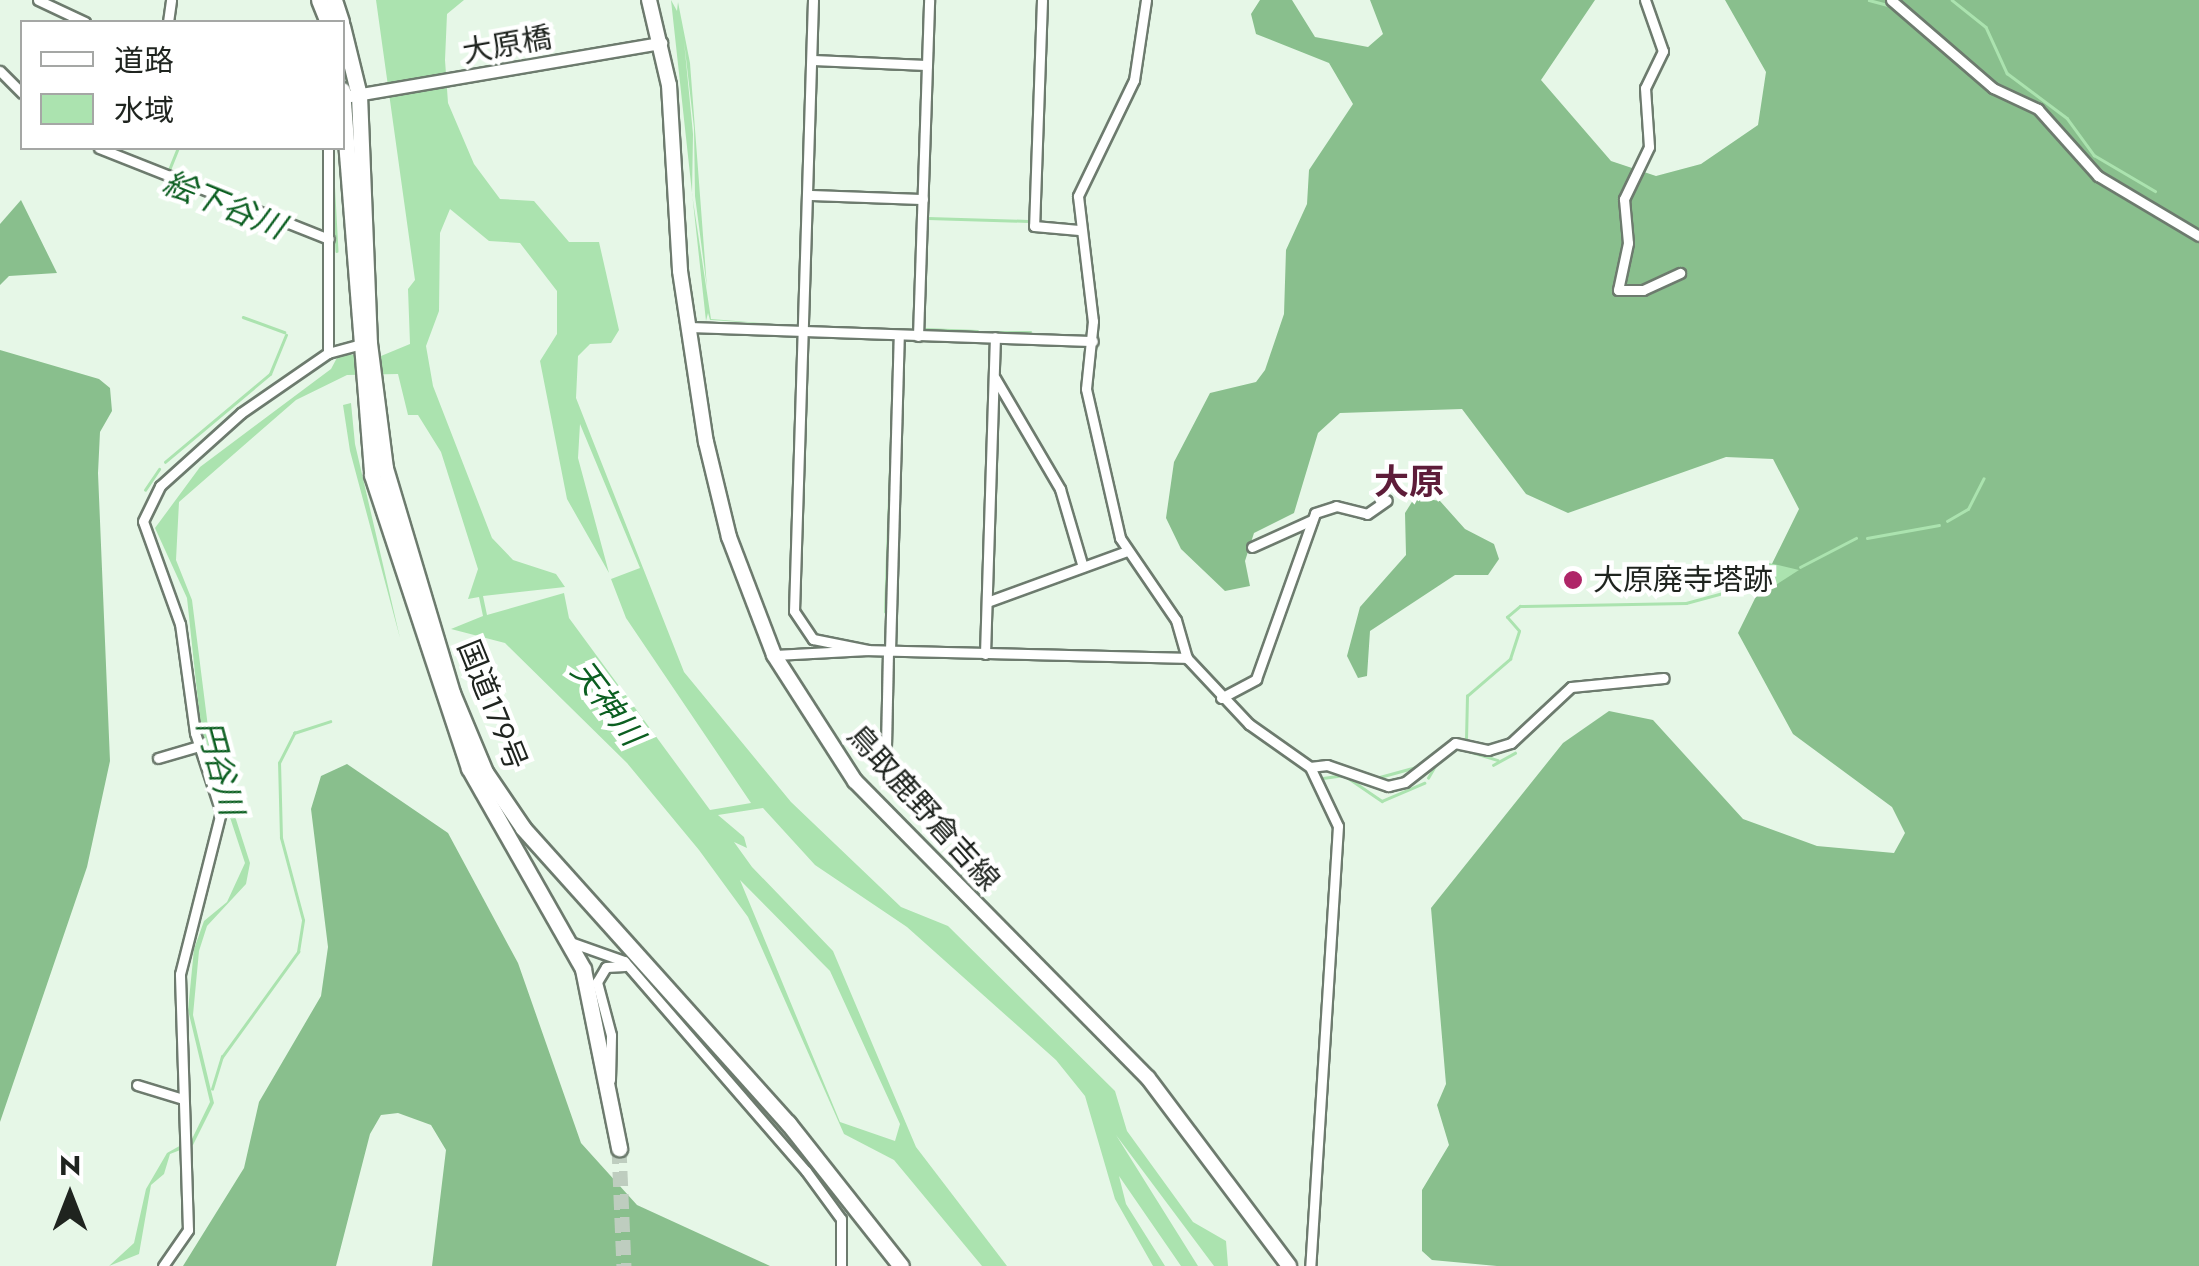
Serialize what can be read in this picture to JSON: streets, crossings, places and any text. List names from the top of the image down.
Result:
{
  "streets": {
    "highway": ["国道179号"],
    "main road": ["鳥取鹿野倉吉線"],
    "street": ["大原橋"]
  },
  "crossings": [
    ["大原橋", "国道179号"],
    ["大原橋", "鳥取鹿野倉吉線"]
  ],
  "districts": ["大原"],
  "water": ["絵下谷川", "天神川", "円谷川"],
  "places": ["大原廃寺塔跡"],
  "legend": ["道路", "水域"],
  "north": "top"
}
